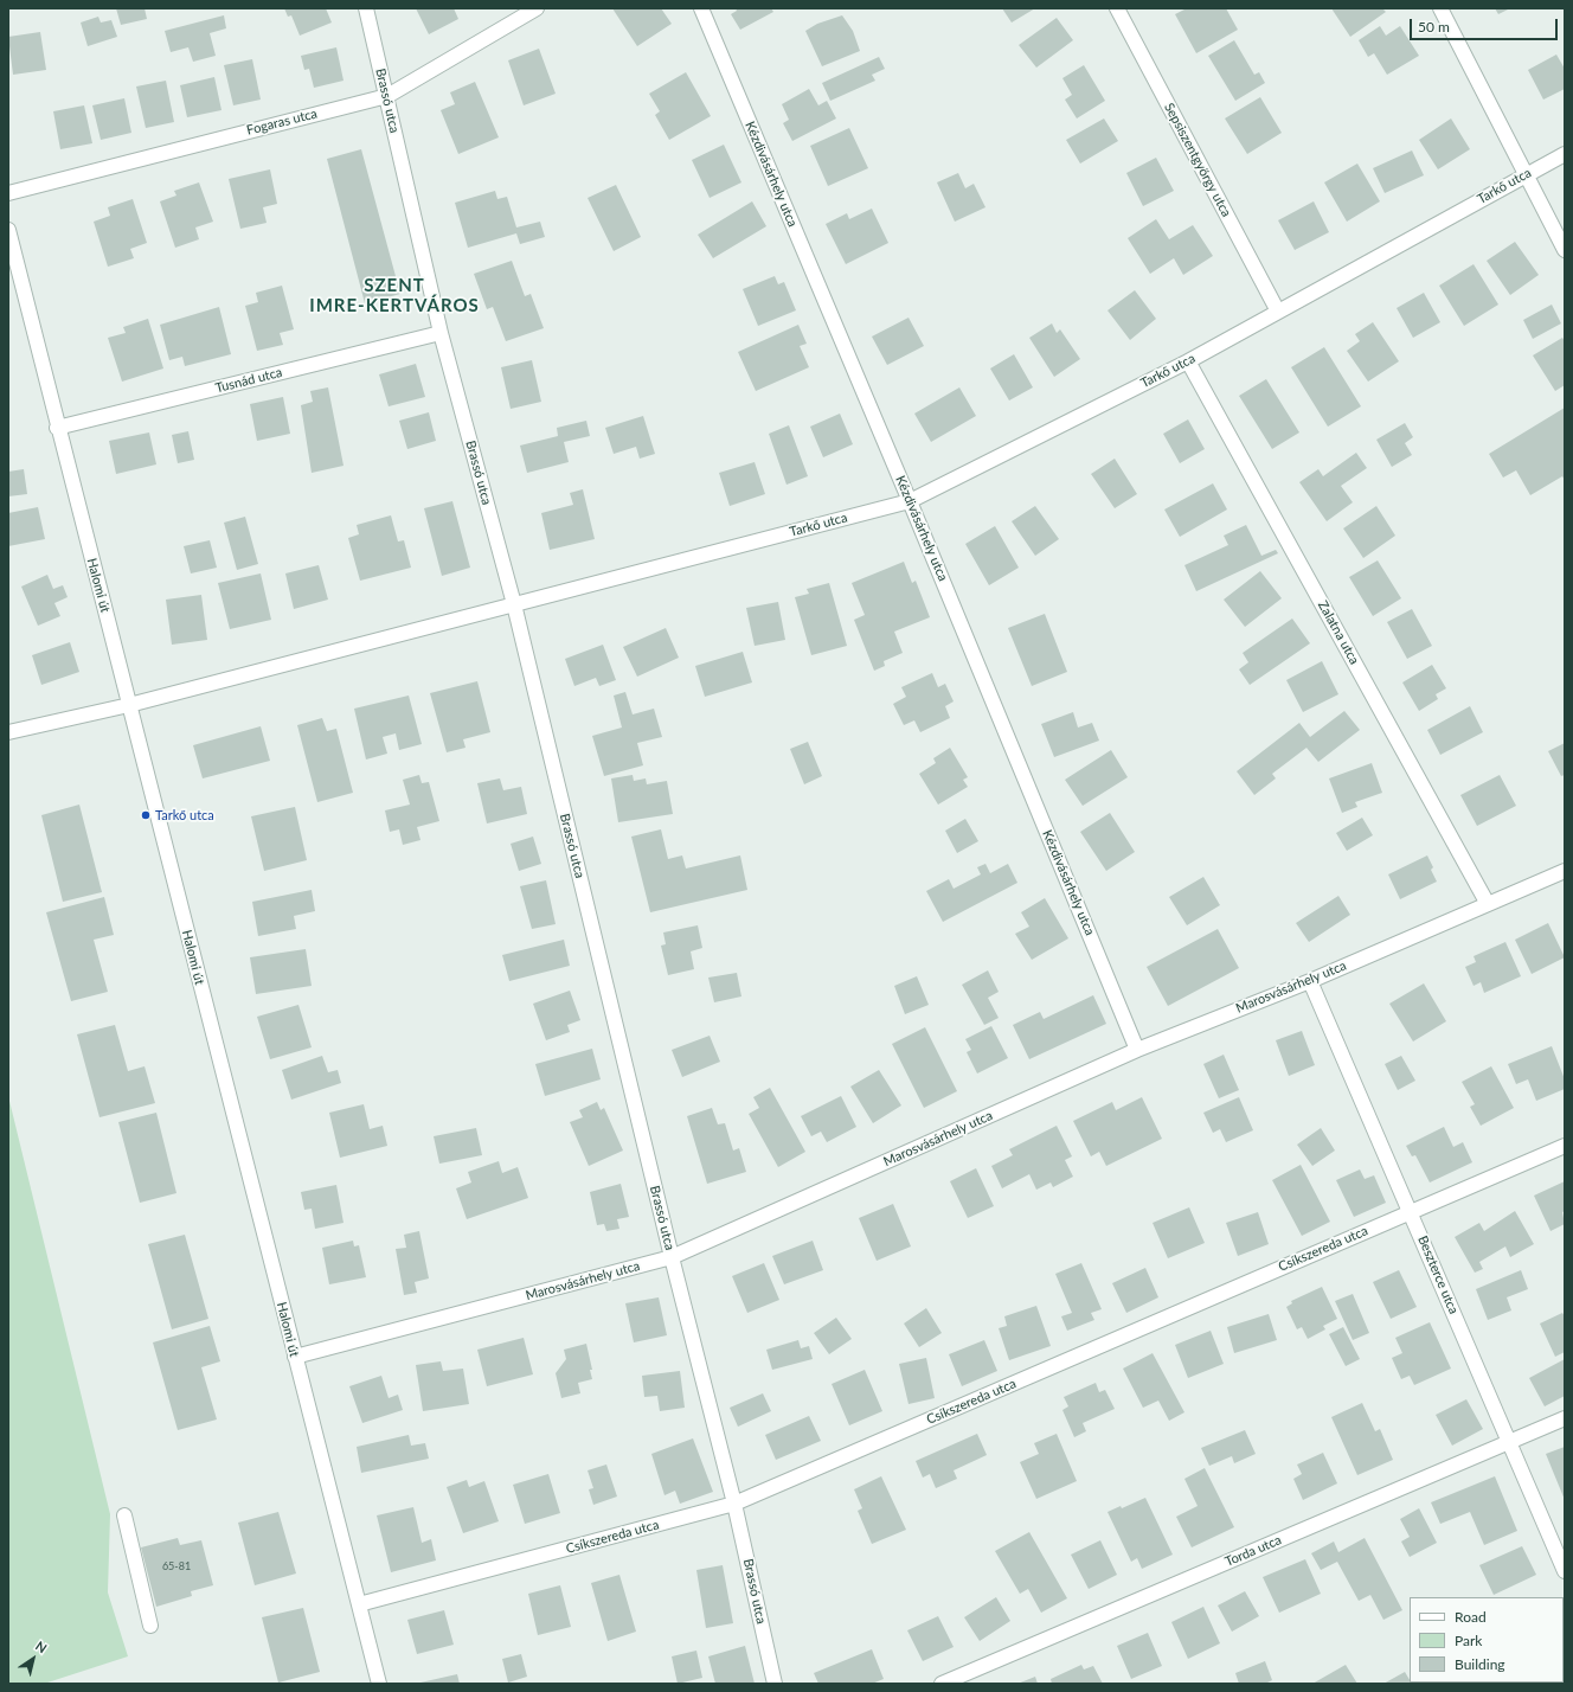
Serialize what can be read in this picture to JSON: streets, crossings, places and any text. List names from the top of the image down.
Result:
{
  "streets": {
    "street": [
      "Brassó utca",
      "Fogaras utca",
      "Sepsiszentgyörgy utca",
      "Kézdivásárhely utca",
      "Tarkő utca",
      "Tusnád utca",
      "Halomi út",
      "Zalatna utca",
      "Marosvásárhely utca",
      "Csíkszereda utca",
      "Beszterce utca",
      "Torda utca"
    ]
  },
  "crossings": [
    ["Brassó utca", "Fogaras utca"],
    ["Brassó utca", "Tarkő utca"],
    ["Brassó utca", "Tusnád utca"],
    ["Brassó utca", "Marosvásárhely utca"],
    ["Brassó utca", "Csíkszereda utca"],
    ["Sepsiszentgyörgy utca", "Tarkő utca"],
    ["Kézdivásárhely utca", "Tarkő utca"],
    ["Kézdivásárhely utca", "Marosvásárhely utca"],
    ["Tarkő utca", "Halomi út"],
    ["Tarkő utca", "Zalatna utca"],
    ["Tusnád utca", "Halomi út"],
    ["Halomi út", "Marosvásárhely utca"],
    ["Halomi út", "Csíkszereda utca"],
    ["Zalatna utca", "Marosvásárhely utca"],
    ["Marosvásárhely utca", "Beszterce utca"],
    ["Csíkszereda utca", "Beszterce utca"],
    ["Beszterce utca", "Torda utca"]
  ],
  "districts": ["SZENT IMRE-KERTVÁROS"],
  "places": ["Tarkő utca"],
  "house_numbers": ["65-81"],
  "legend": ["Road", "Park", "Building"],
  "scale_bar": "50 m",
  "north": "top right"
}
